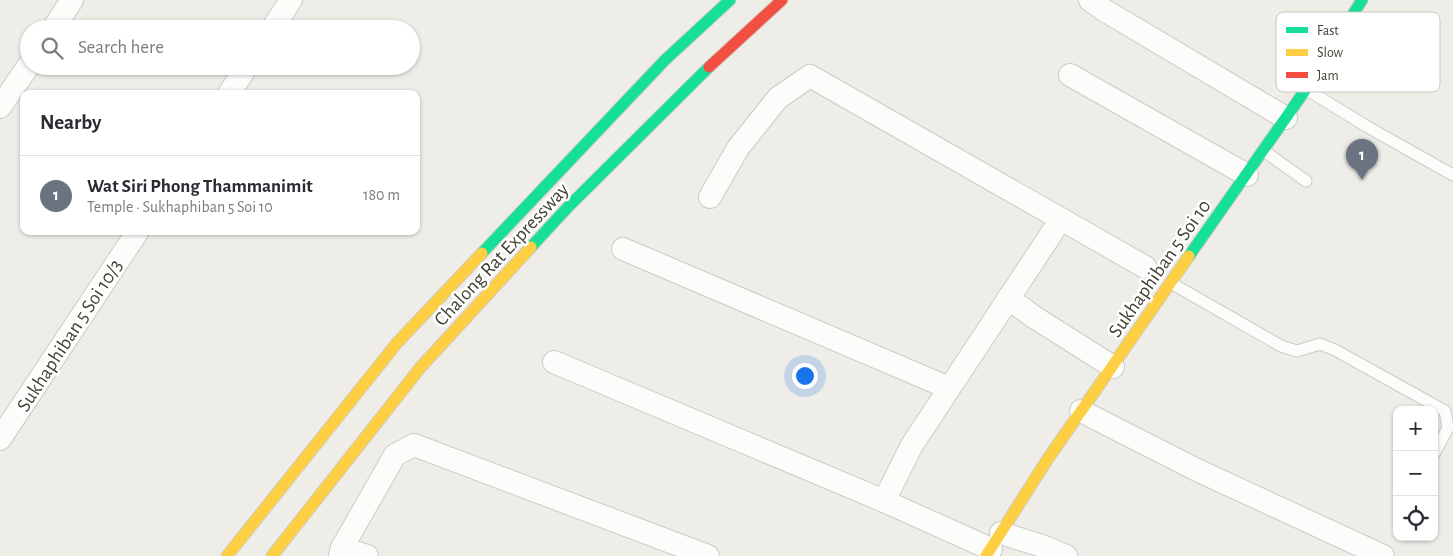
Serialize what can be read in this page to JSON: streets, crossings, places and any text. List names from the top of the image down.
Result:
{
  "streets": {
    "main road": ["Chalong Rat Expressway", "Sukhaphiban 5 Soi 10"],
    "street": ["Sukhaphiban 5 Soi 10/3"]
  },
  "legend": ["Fast", "Slow", "Jam"],
  "page": {
    "search": "Search here",
    "heading": "Nearby",
    "pins": "1",
    "list": [
      {
        "mark": "1",
        "name": "Wat Siri Phong Thammanimit",
        "note": "Temple · Sukhaphiban 5 Soi 10",
        "value": "180 m"
      }
    ],
    "map_buttons": ["+", "−"]
  }
}
